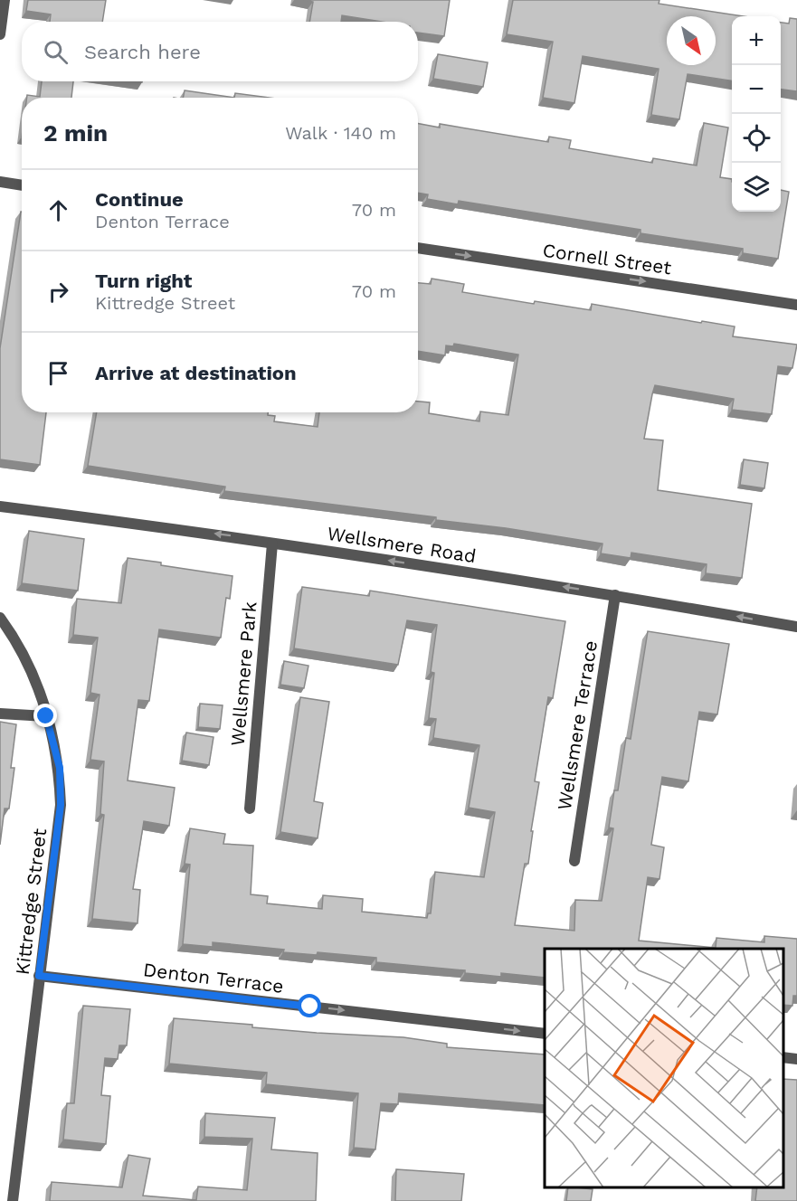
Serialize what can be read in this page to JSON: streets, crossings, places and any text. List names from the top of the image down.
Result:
{
  "streets": {
    "street": [
      "Cornell Street",
      "Wellsmere Road",
      "Wellsmere Park",
      "Wellsmere Terrace",
      "Kittredge Street",
      "Denton Terrace"
    ]
  },
  "crossings": [
    ["Wellsmere Road", "Wellsmere Park"],
    ["Wellsmere Road", "Wellsmere Terrace"],
    ["Kittredge Street", "Denton Terrace"]
  ],
  "one_way": ["Cornell Street", "Wellsmere Road", "Denton Terrace"],
  "north": "bottom right",
  "page": {
    "map_buttons": ["+", "−"],
    "search": "Search here",
    "heading": ["2 min", "Walk · 140 m"],
    "list": [
      ["Continue", "Denton Terrace", "70 m"],
      ["Turn right", "Kittredge Street", "70 m"],
      "Arrive at destination"
    ]
  }
}
